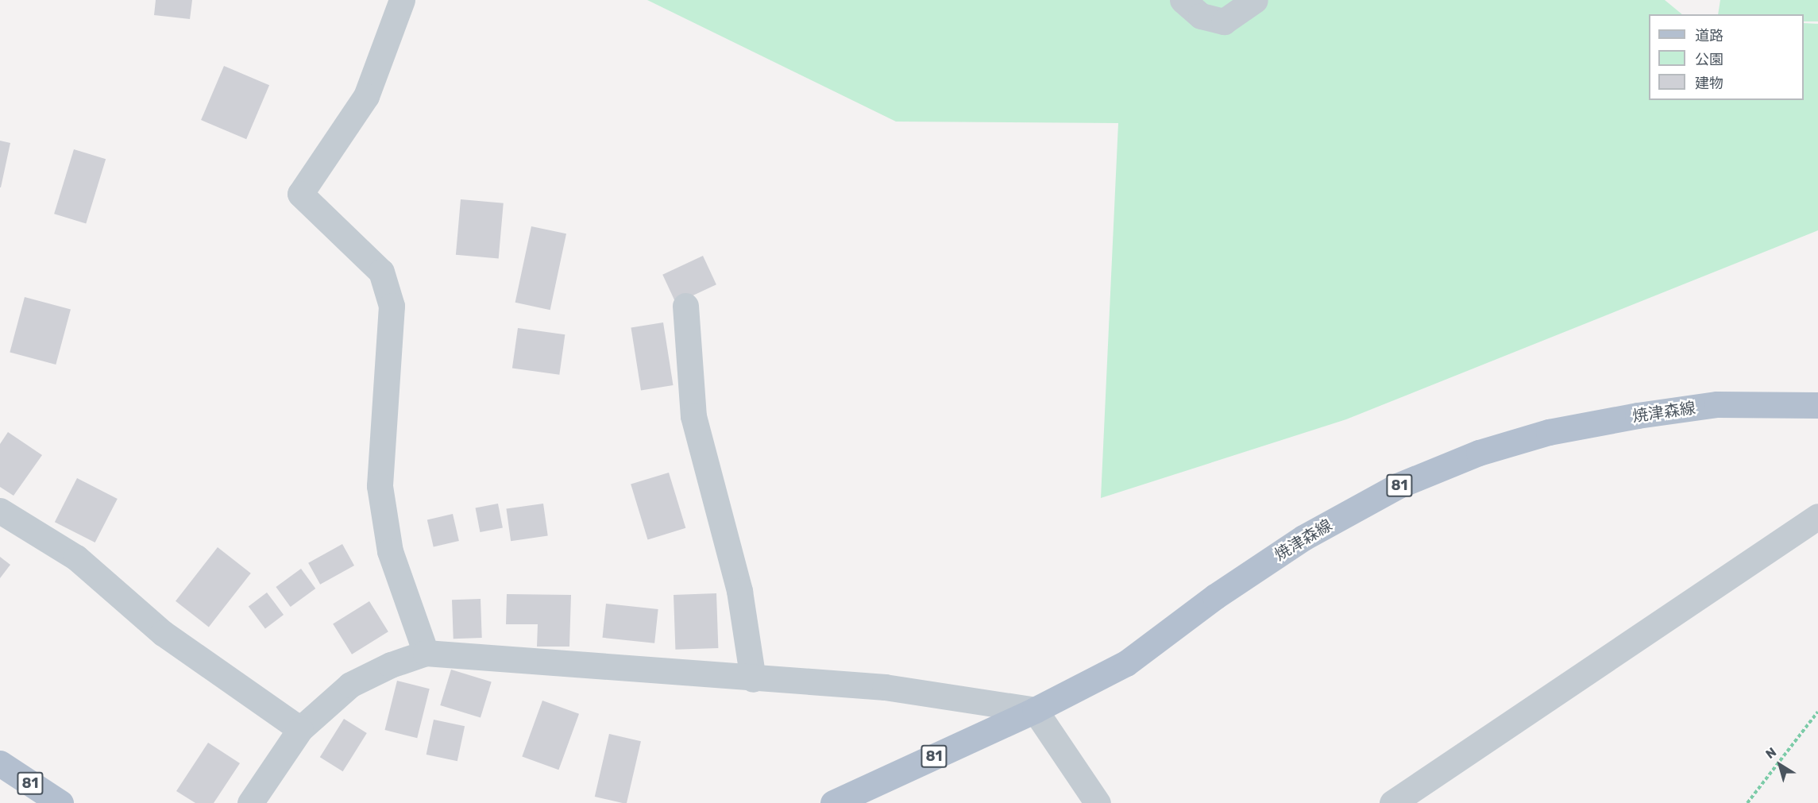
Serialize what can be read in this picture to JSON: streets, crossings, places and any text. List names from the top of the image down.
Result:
{
  "streets": {
    "main road": ["焼津森線", "81"]
  },
  "legend": ["道路", "公園", "建物"],
  "north": "top left"
}
